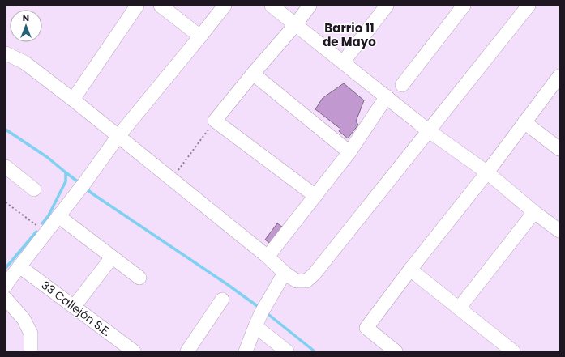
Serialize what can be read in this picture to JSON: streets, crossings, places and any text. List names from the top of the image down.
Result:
{
  "streets": {
    "street": ["33 Callejón S.E."]
  },
  "districts": ["Barrio 11 de Mayo"],
  "north": "top"
}
